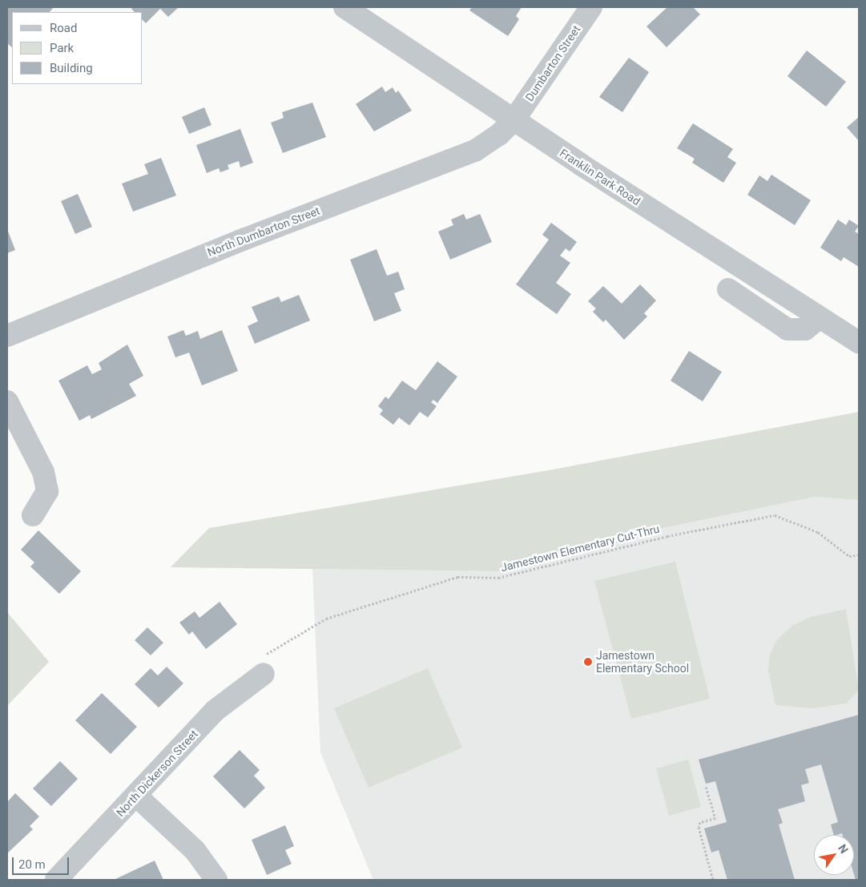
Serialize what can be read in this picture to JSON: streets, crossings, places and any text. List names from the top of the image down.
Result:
{
  "streets": {
    "street": [
      "Dumbarton Street",
      "Franklin Park Road",
      "North Dumbarton Street",
      "North Dickerson Street"
    ],
    "path": ["Jamestown Elementary Cut-Thru"]
  },
  "crossings": [
    ["Dumbarton Street", "Franklin Park Road"],
    ["Dumbarton Street", "North Dumbarton Street"],
    ["Franklin Park Road", "North Dumbarton Street"],
    ["Jamestown Elementary Cut-Thru", "North Dickerson Street"]
  ],
  "places": ["Jamestown Elementary School"],
  "legend": ["Road", "Park", "Building"],
  "scale_bar": "20 m",
  "north": "top right"
}
